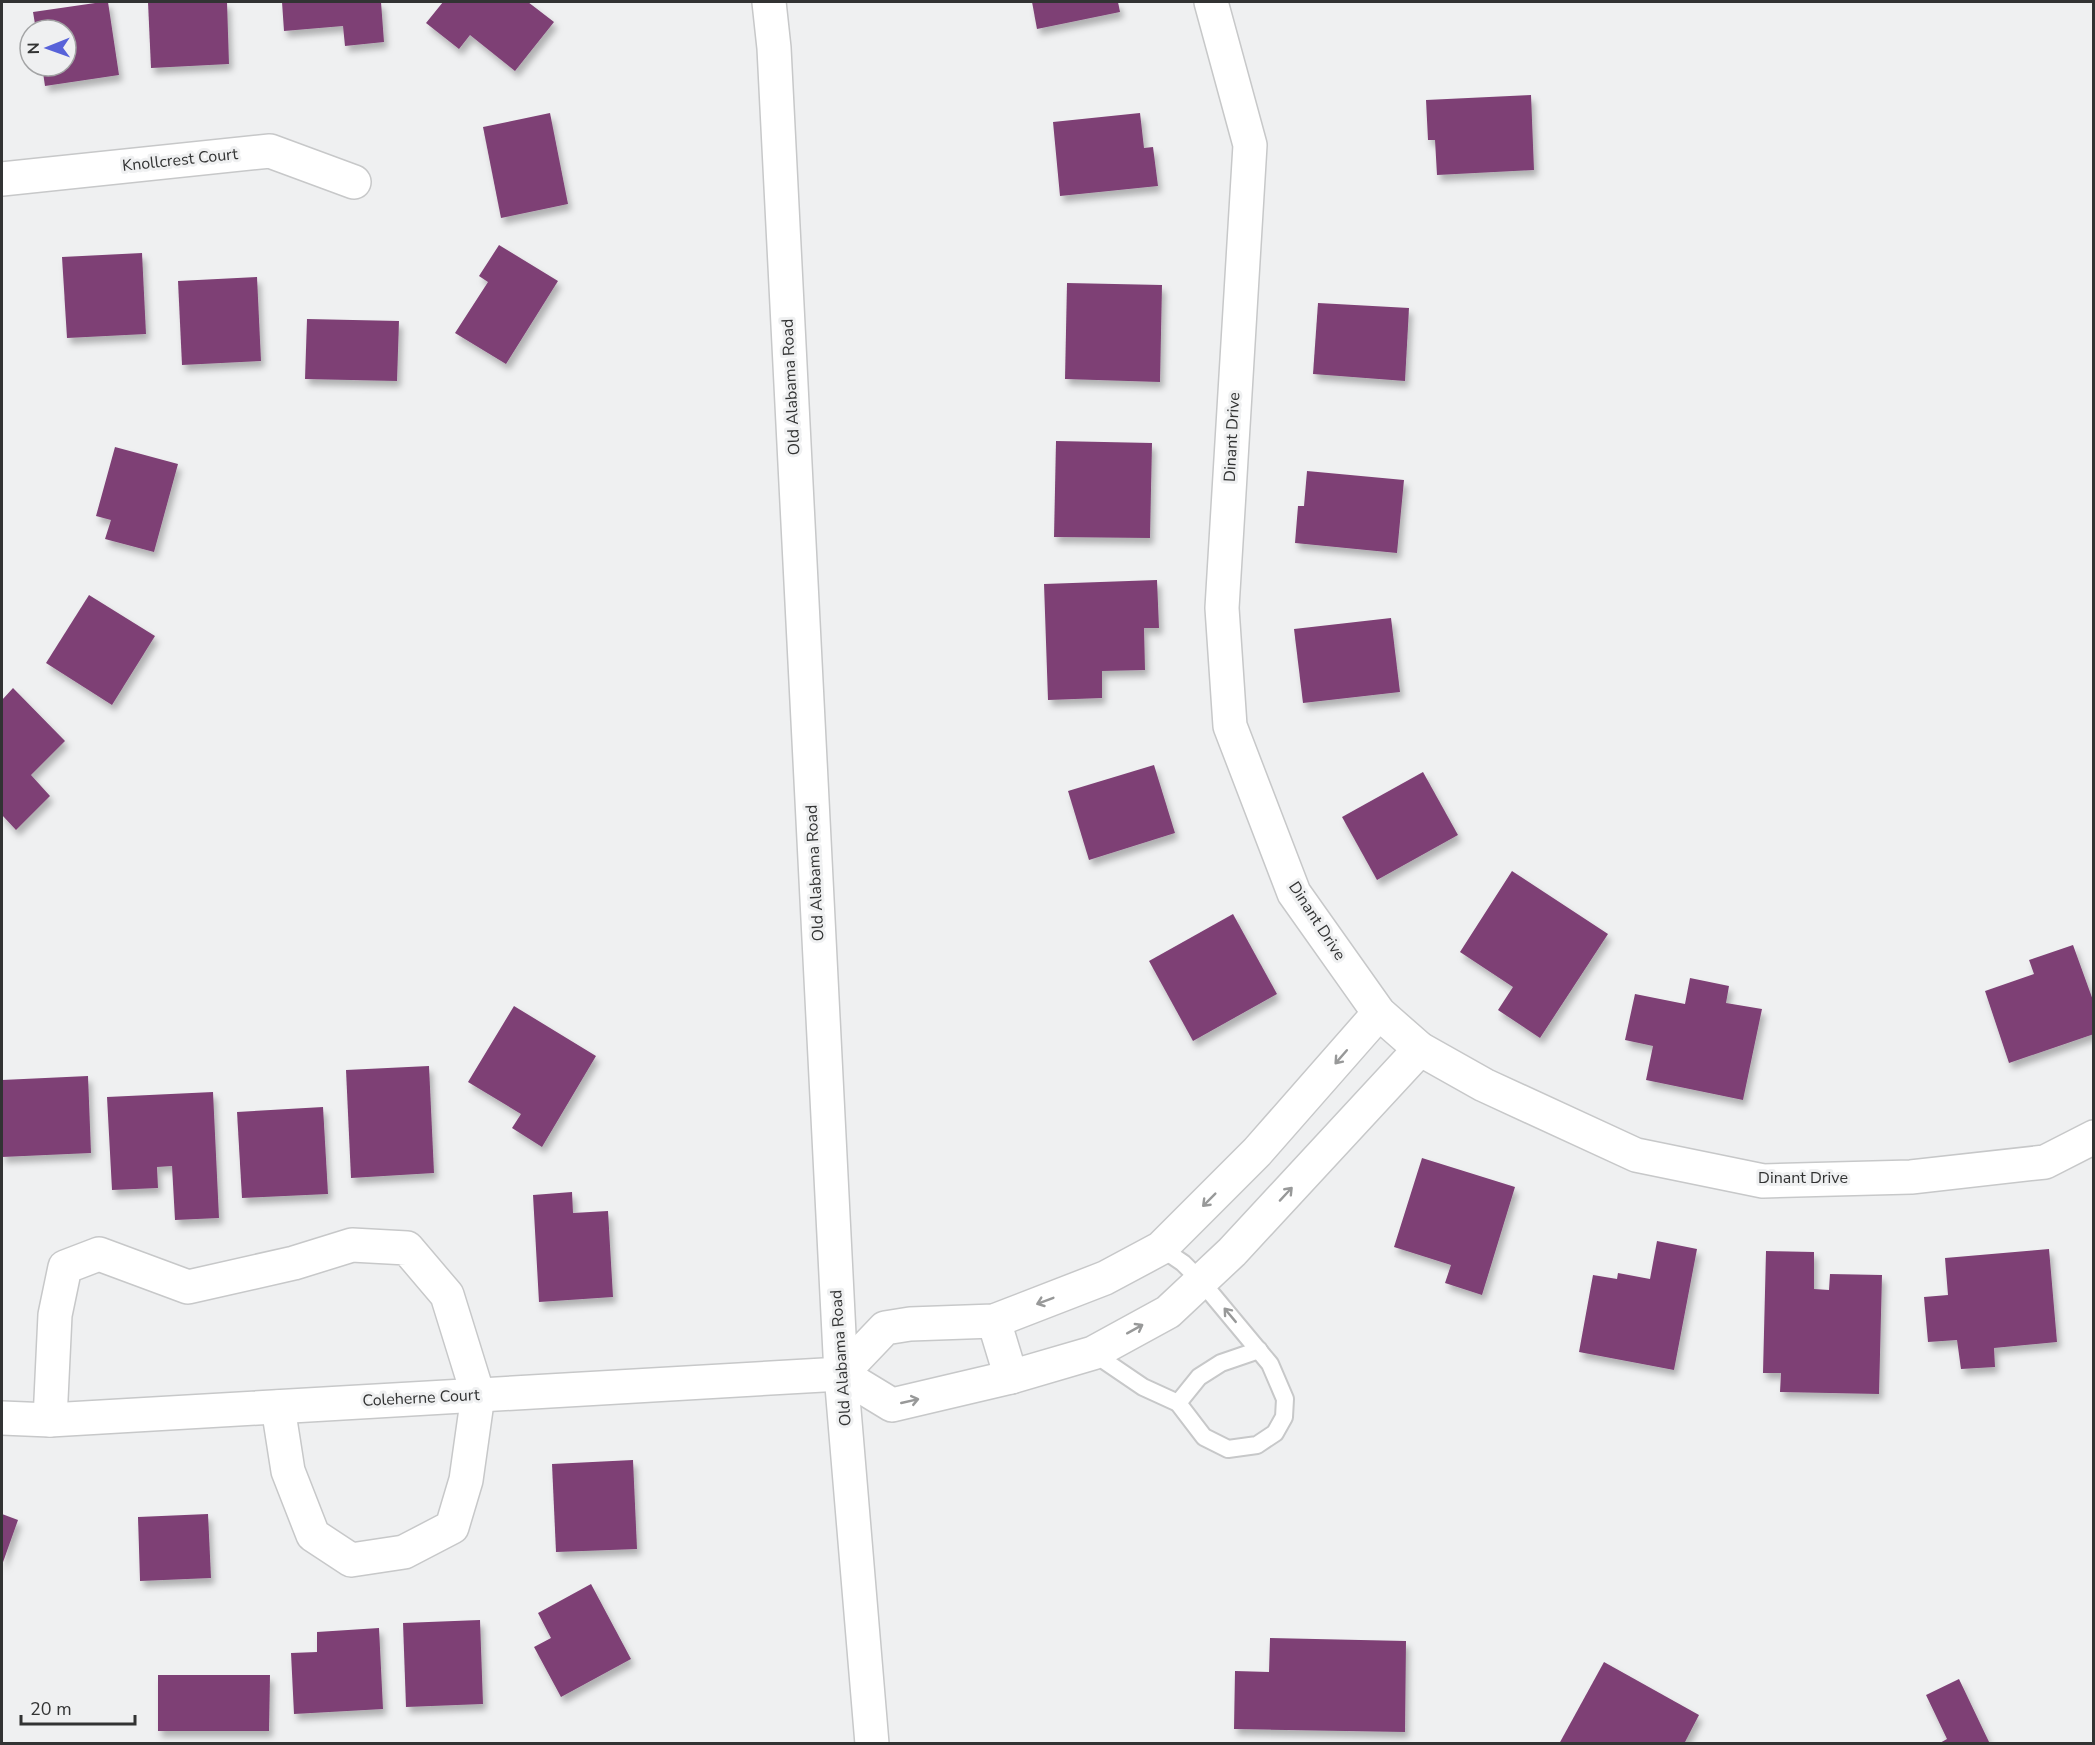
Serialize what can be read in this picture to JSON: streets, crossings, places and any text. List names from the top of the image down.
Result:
{
  "streets": {
    "street": [
      "Knollcrest Court",
      "Old Alabama Road",
      "Dinant Drive",
      "Coleherne Court"
    ]
  },
  "crossings": [
    ["Old Alabama Road", "Coleherne Court"]
  ],
  "scale_bar": "20 m",
  "north": "left"
}
